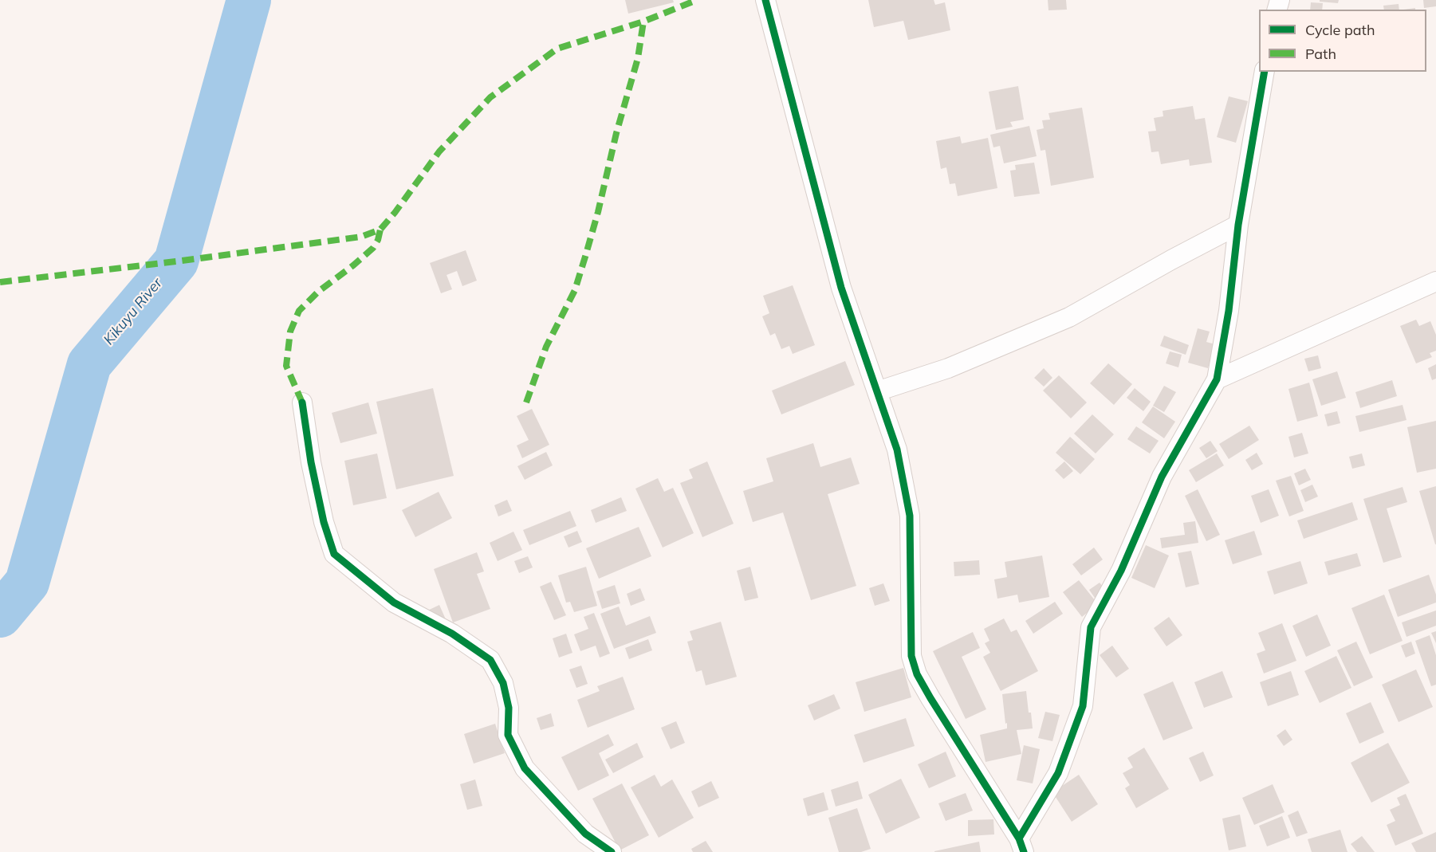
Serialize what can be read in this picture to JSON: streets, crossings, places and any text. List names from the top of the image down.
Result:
{
  "water": ["Kikuyu River"],
  "legend": ["Cycle path", "Path"]
}
